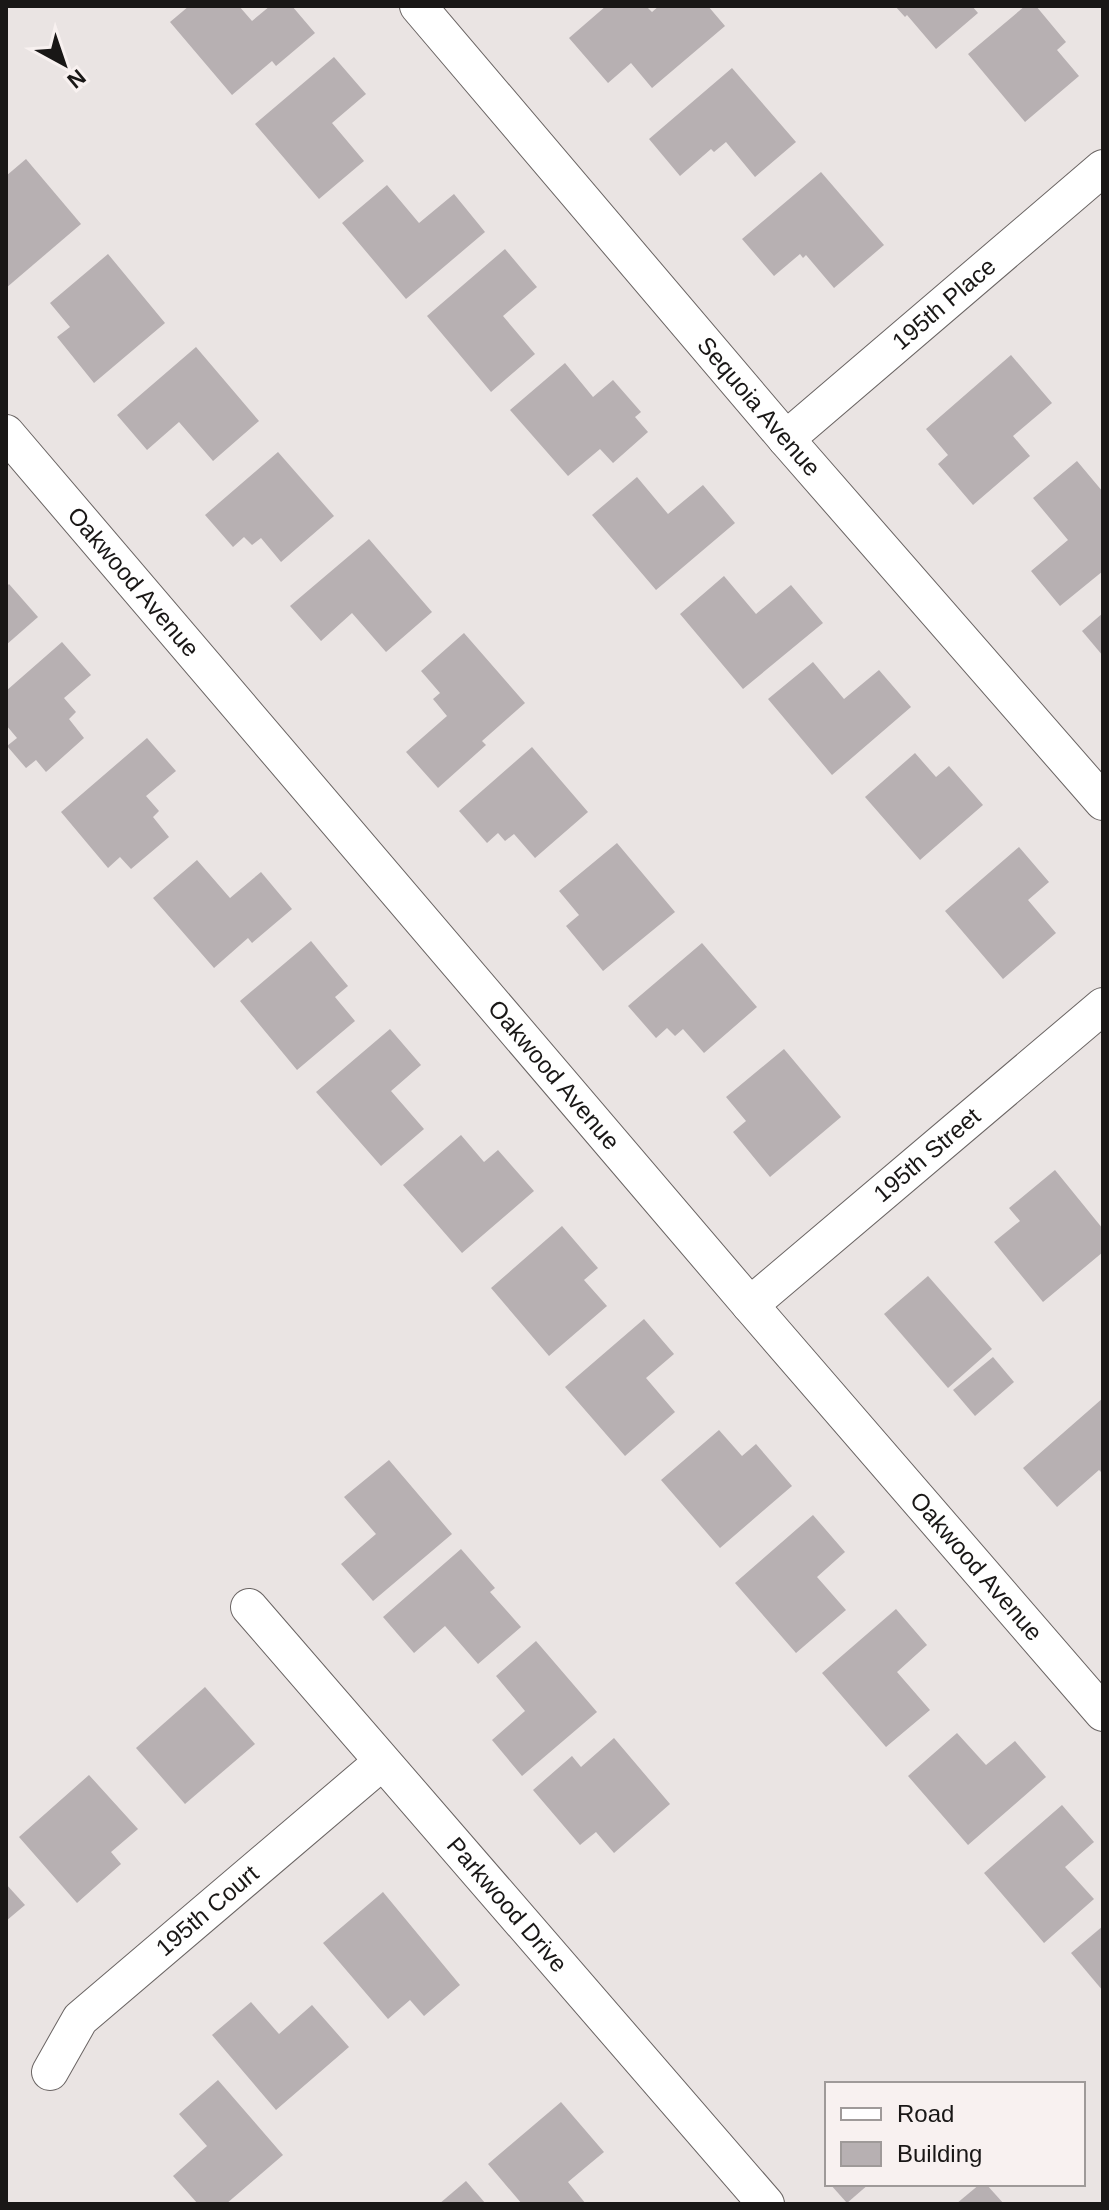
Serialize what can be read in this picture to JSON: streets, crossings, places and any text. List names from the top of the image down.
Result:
{
  "streets": {
    "street": [
      "195th Place",
      "Sequoia Avenue",
      "Oakwood Avenue",
      "195th Street",
      "Parkwood Drive",
      "195th Court"
    ]
  },
  "crossings": [
    ["195th Place", "Sequoia Avenue"],
    ["Oakwood Avenue", "195th Street"],
    ["Parkwood Drive", "195th Court"]
  ],
  "legend": ["Road", "Building"],
  "north": "bottom right"
}
